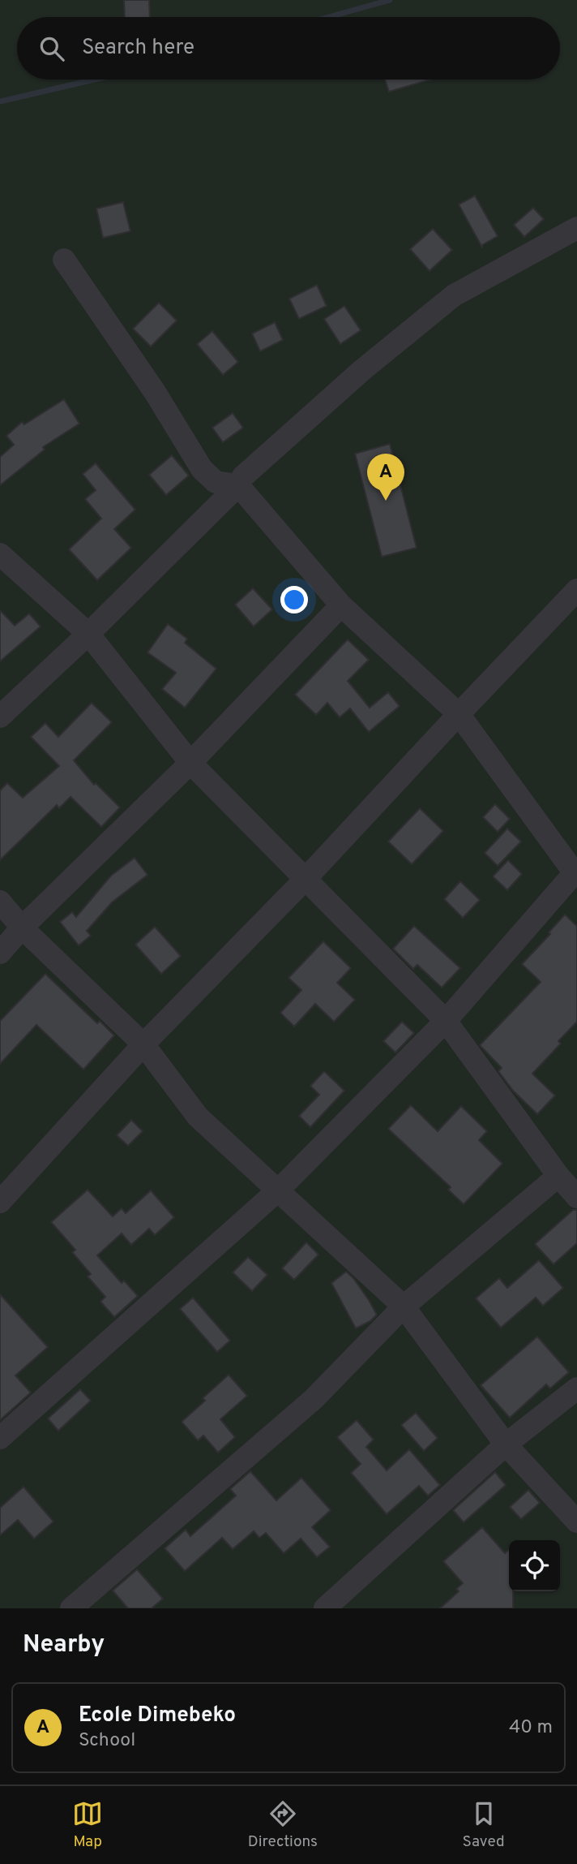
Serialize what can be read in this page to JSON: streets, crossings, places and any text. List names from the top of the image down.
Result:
{
  "page": {
    "search": "Search here",
    "pins": "A",
    "heading": "Nearby",
    "list": [
      {
        "mark": "A",
        "name": "Ecole Dimebeko",
        "note": "School",
        "value": "40 m"
      }
    ],
    "nav": ["Map", "Directions", "Saved"]
  }
}
